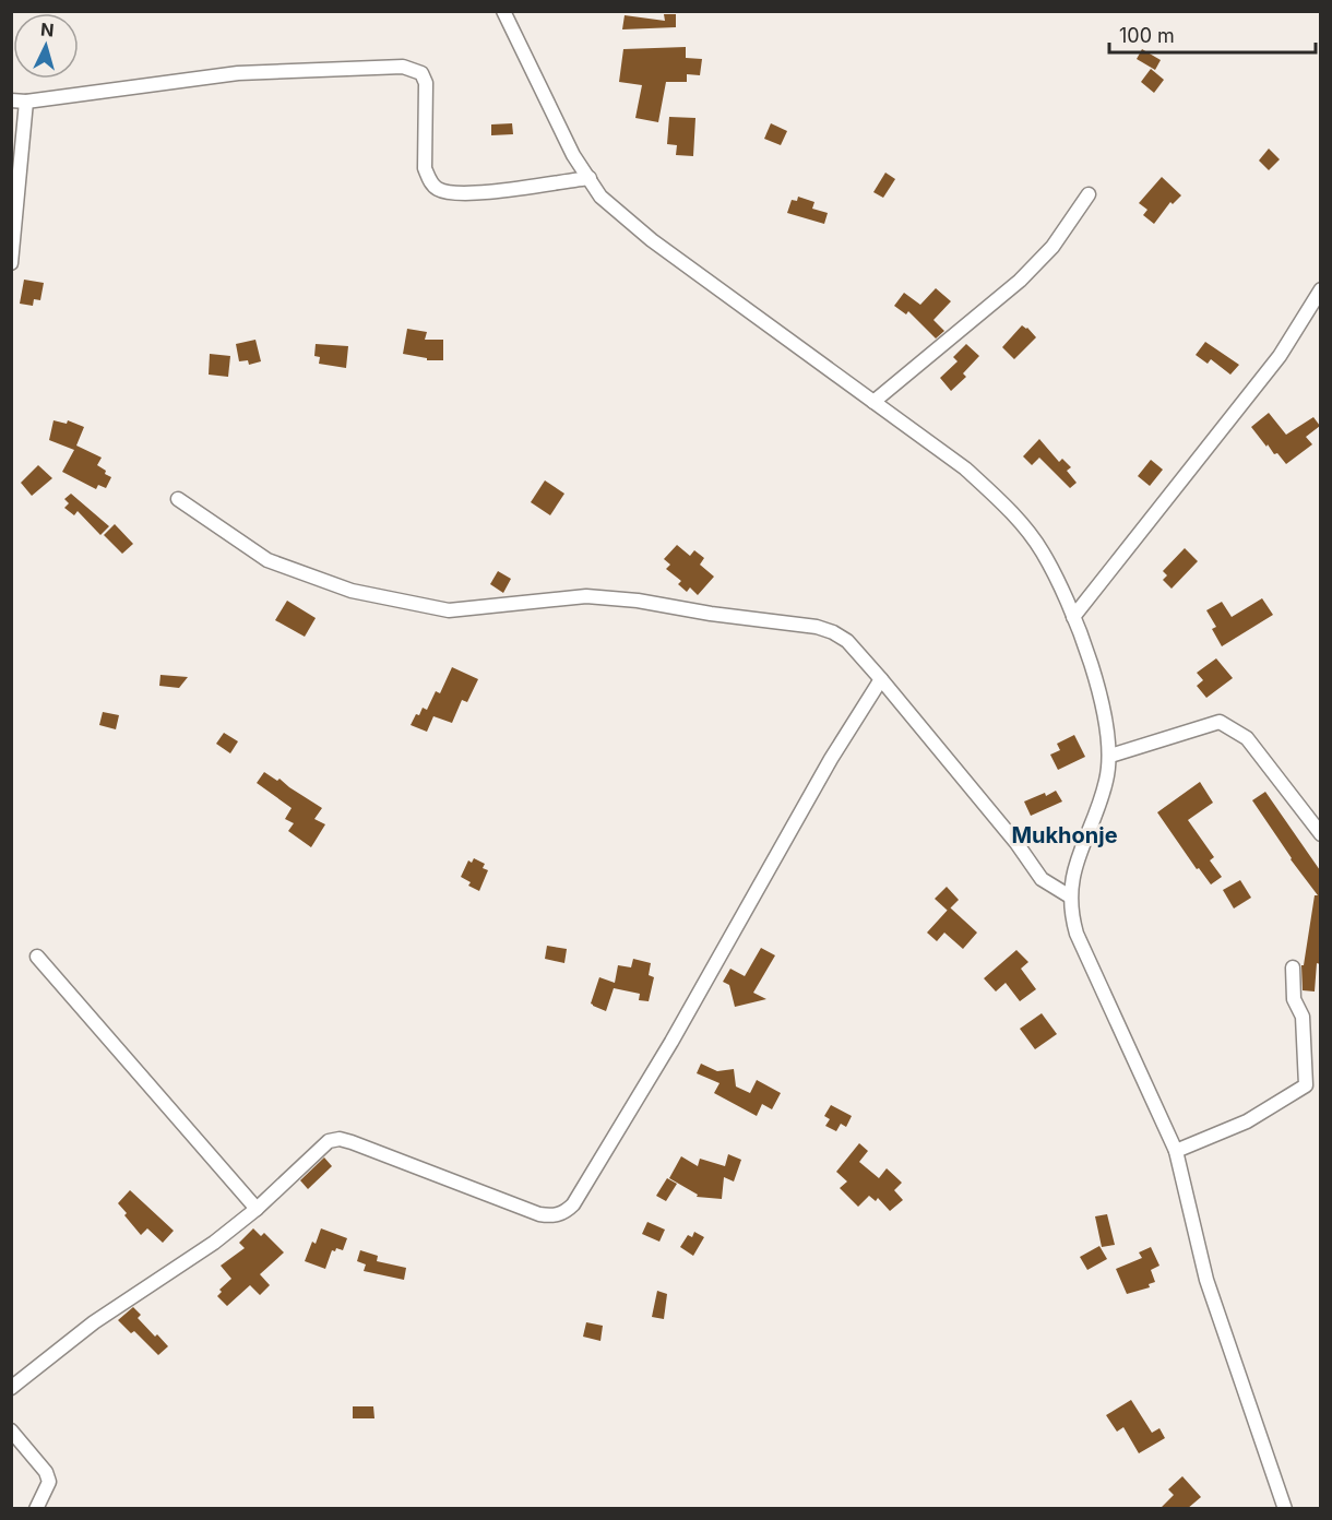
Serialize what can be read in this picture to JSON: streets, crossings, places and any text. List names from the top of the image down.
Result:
{
  "districts": ["Mukhonje"],
  "scale_bar": "100 m",
  "north": "top"
}
